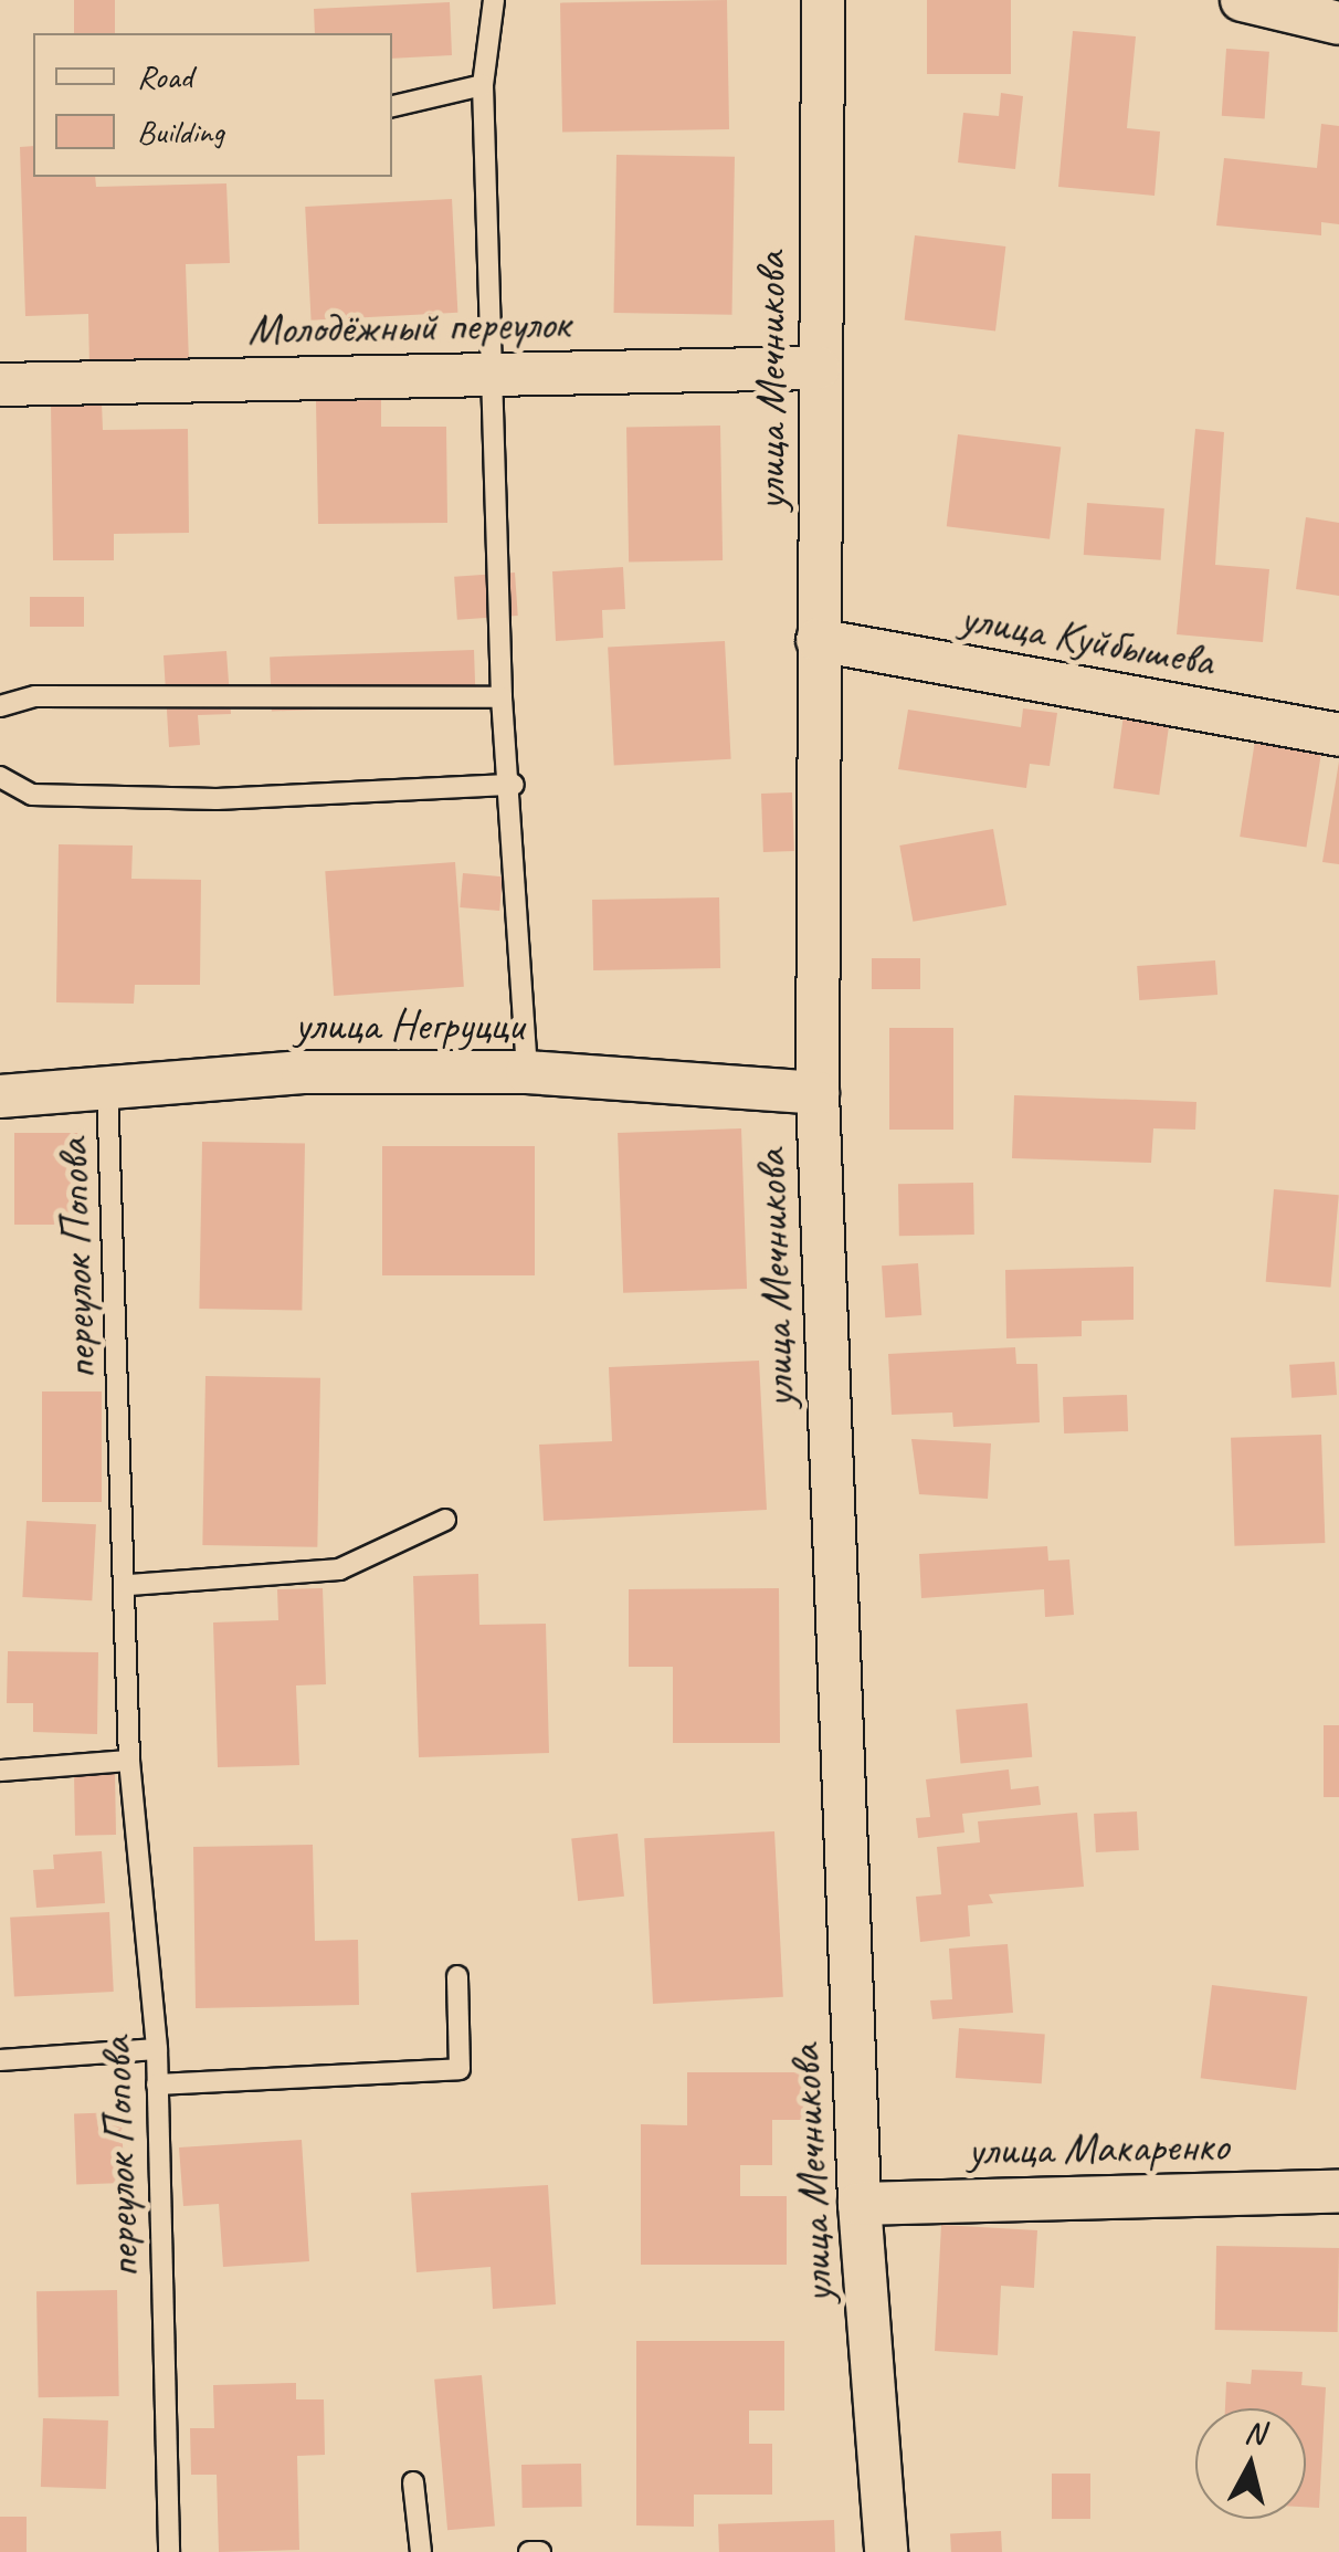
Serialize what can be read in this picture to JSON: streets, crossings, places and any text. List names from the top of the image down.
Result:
{
  "streets": {
    "street": [
      "Молодёжный переулок",
      "улица Мечникова",
      "улица Куйбышева",
      "улица Негруцци",
      "улица Макаренко"
    ],
    "lane": ["переулок Попова"]
  },
  "crossings": [
    ["Молодёжный переулок", "улица Мечникова"],
    ["улица Мечникова", "улица Куйбышева"],
    ["улица Мечникова", "улица Негруцци"],
    ["улица Мечникова", "улица Макаренко"],
    ["улица Негруцци", "переулок Попова"]
  ],
  "legend": ["Road", "Building"],
  "north": "top"
}
